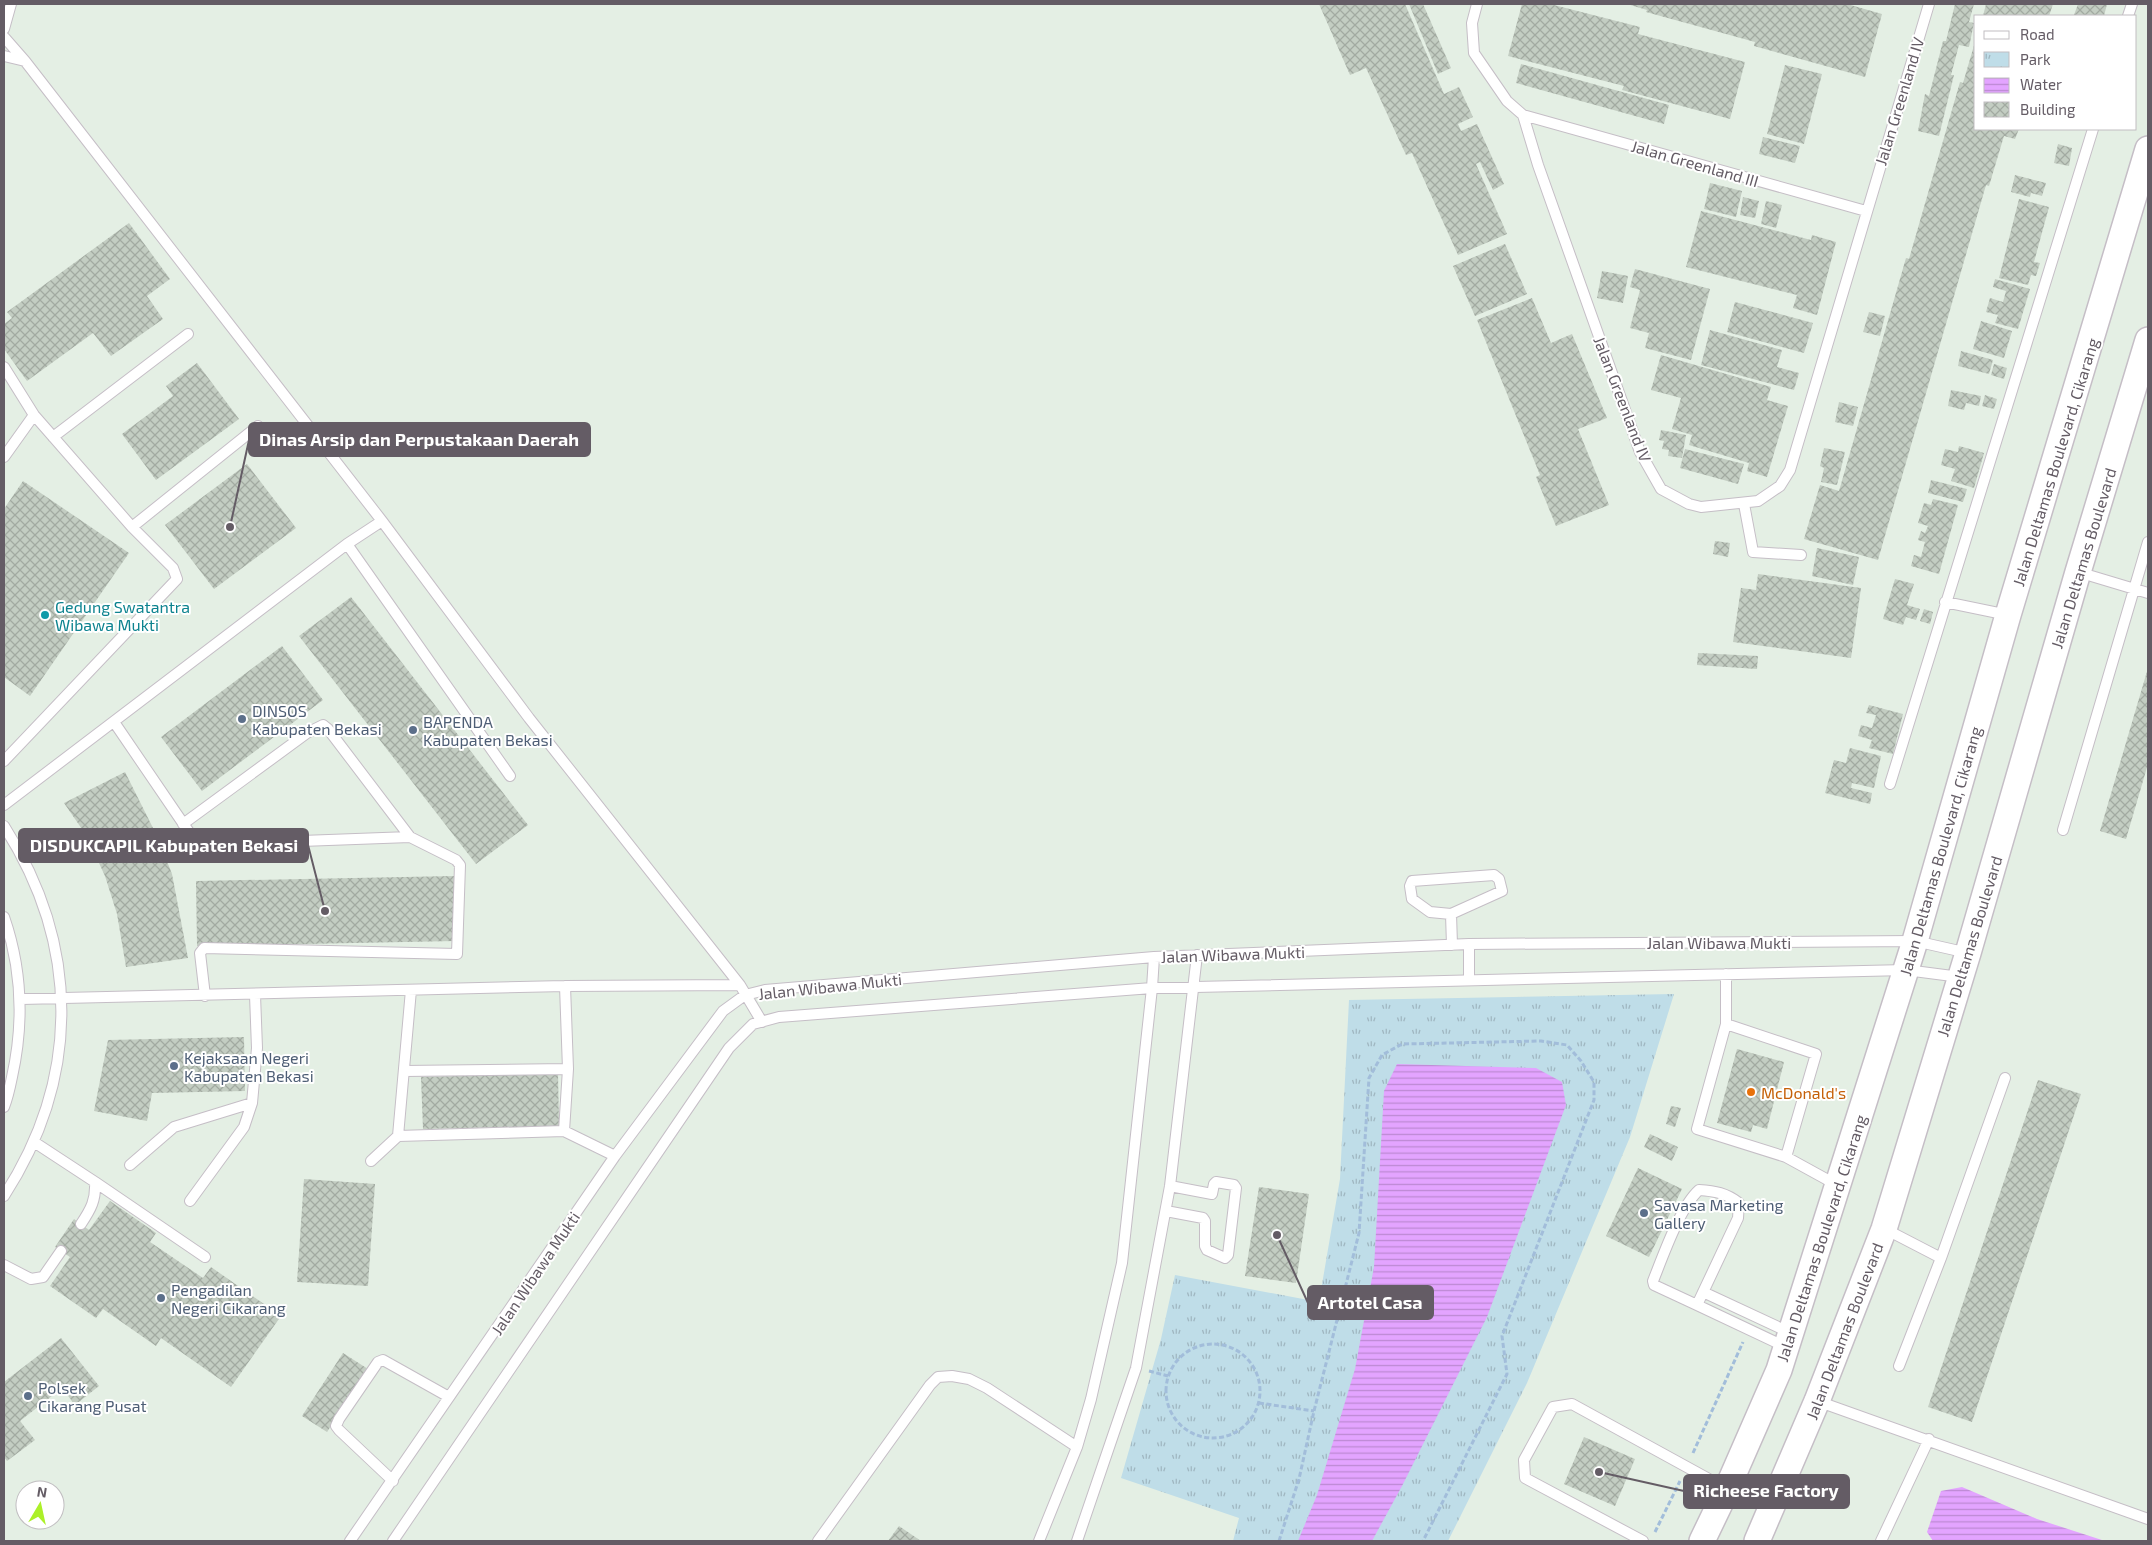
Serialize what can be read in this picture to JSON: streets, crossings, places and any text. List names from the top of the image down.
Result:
{
  "streets": {
    "street": ["Jalan Deltamas Boulevard, Cikarang", "Jalan Deltamas Boulevard"],
    "lane": ["Jalan Greenland IV", "Jalan Greenland III", "Jalan Wibawa Mukti"]
  },
  "crossings": [
    ["Jalan Greenland IV", "Jalan Greenland III"],
    ["Jalan Deltamas Boulevard, Cikarang", "Jalan Wibawa Mukti"],
    ["Jalan Deltamas Boulevard", "Jalan Wibawa Mukti"]
  ],
  "places": [
    "Dinas Arsip dan Perpustakaan Daerah",
    "Gedung Swatantra Wibawa Mukti",
    "DINSOS Kabupaten Bekasi",
    "BAPENDA Kabupaten Bekasi",
    "DISDUKCAPIL Kabupaten Bekasi",
    "Kejaksaan Negeri Kabupaten Bekasi",
    "McDonald's",
    "Savasa Marketing Gallery",
    "Artotel Casa",
    "Pengadilan Negeri Cikarang",
    "Polsek Cikarang Pusat",
    "Richeese Factory"
  ],
  "legend": [
    "Road",
    "Park",
    "Water",
    "Building"
  ],
  "north": "top"
}
